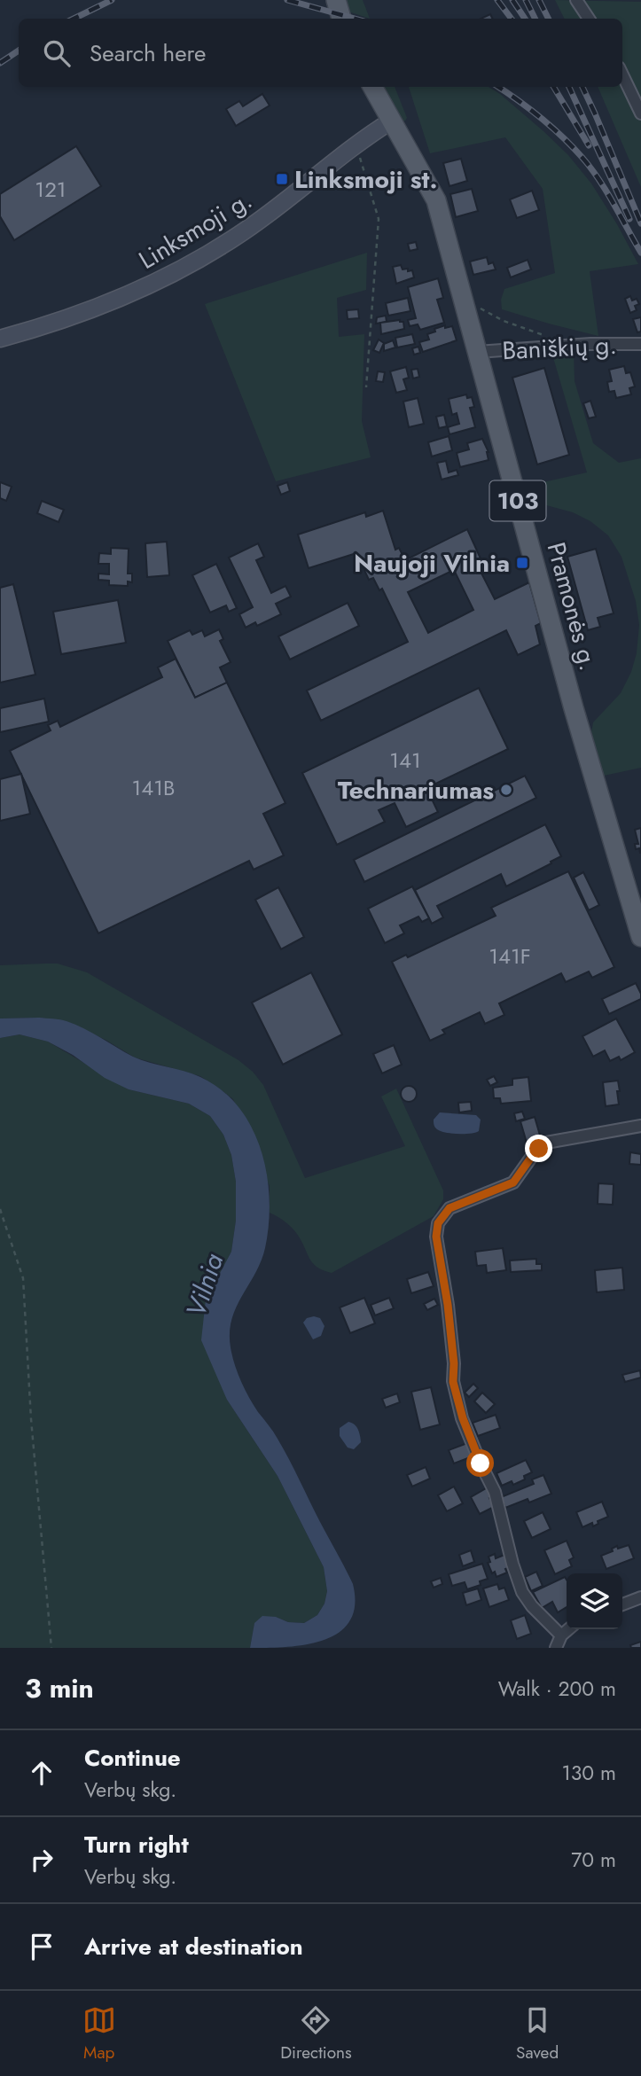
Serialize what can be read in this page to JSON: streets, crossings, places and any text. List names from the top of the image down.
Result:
{
  "streets": {
    "main road": ["Linksmoji g.", "103", "Pramonės g."],
    "street": ["Baniškių g."]
  },
  "crossings": [
    ["Linksmoji g.", "Pramonės g."],
    ["Baniškių g.", "Pramonės g."]
  ],
  "water": ["Vilnia"],
  "places": {
    "transit": ["Linksmoji st.", "Naujoji Vilnia"],
    "other": ["Technariumas"]
  },
  "house_numbers": [
    "121",
    "141",
    "141B",
    "141F"
  ],
  "page": {
    "search": "Search here",
    "heading": ["3 min", "Walk · 200 m"],
    "list": [
      ["Continue", "Verbų skg.", "130 m"],
      ["Turn right", "Verbų skg.", "70 m"],
      "Arrive at destination"
    ],
    "nav": ["Map", "Directions", "Saved"]
  }
}
